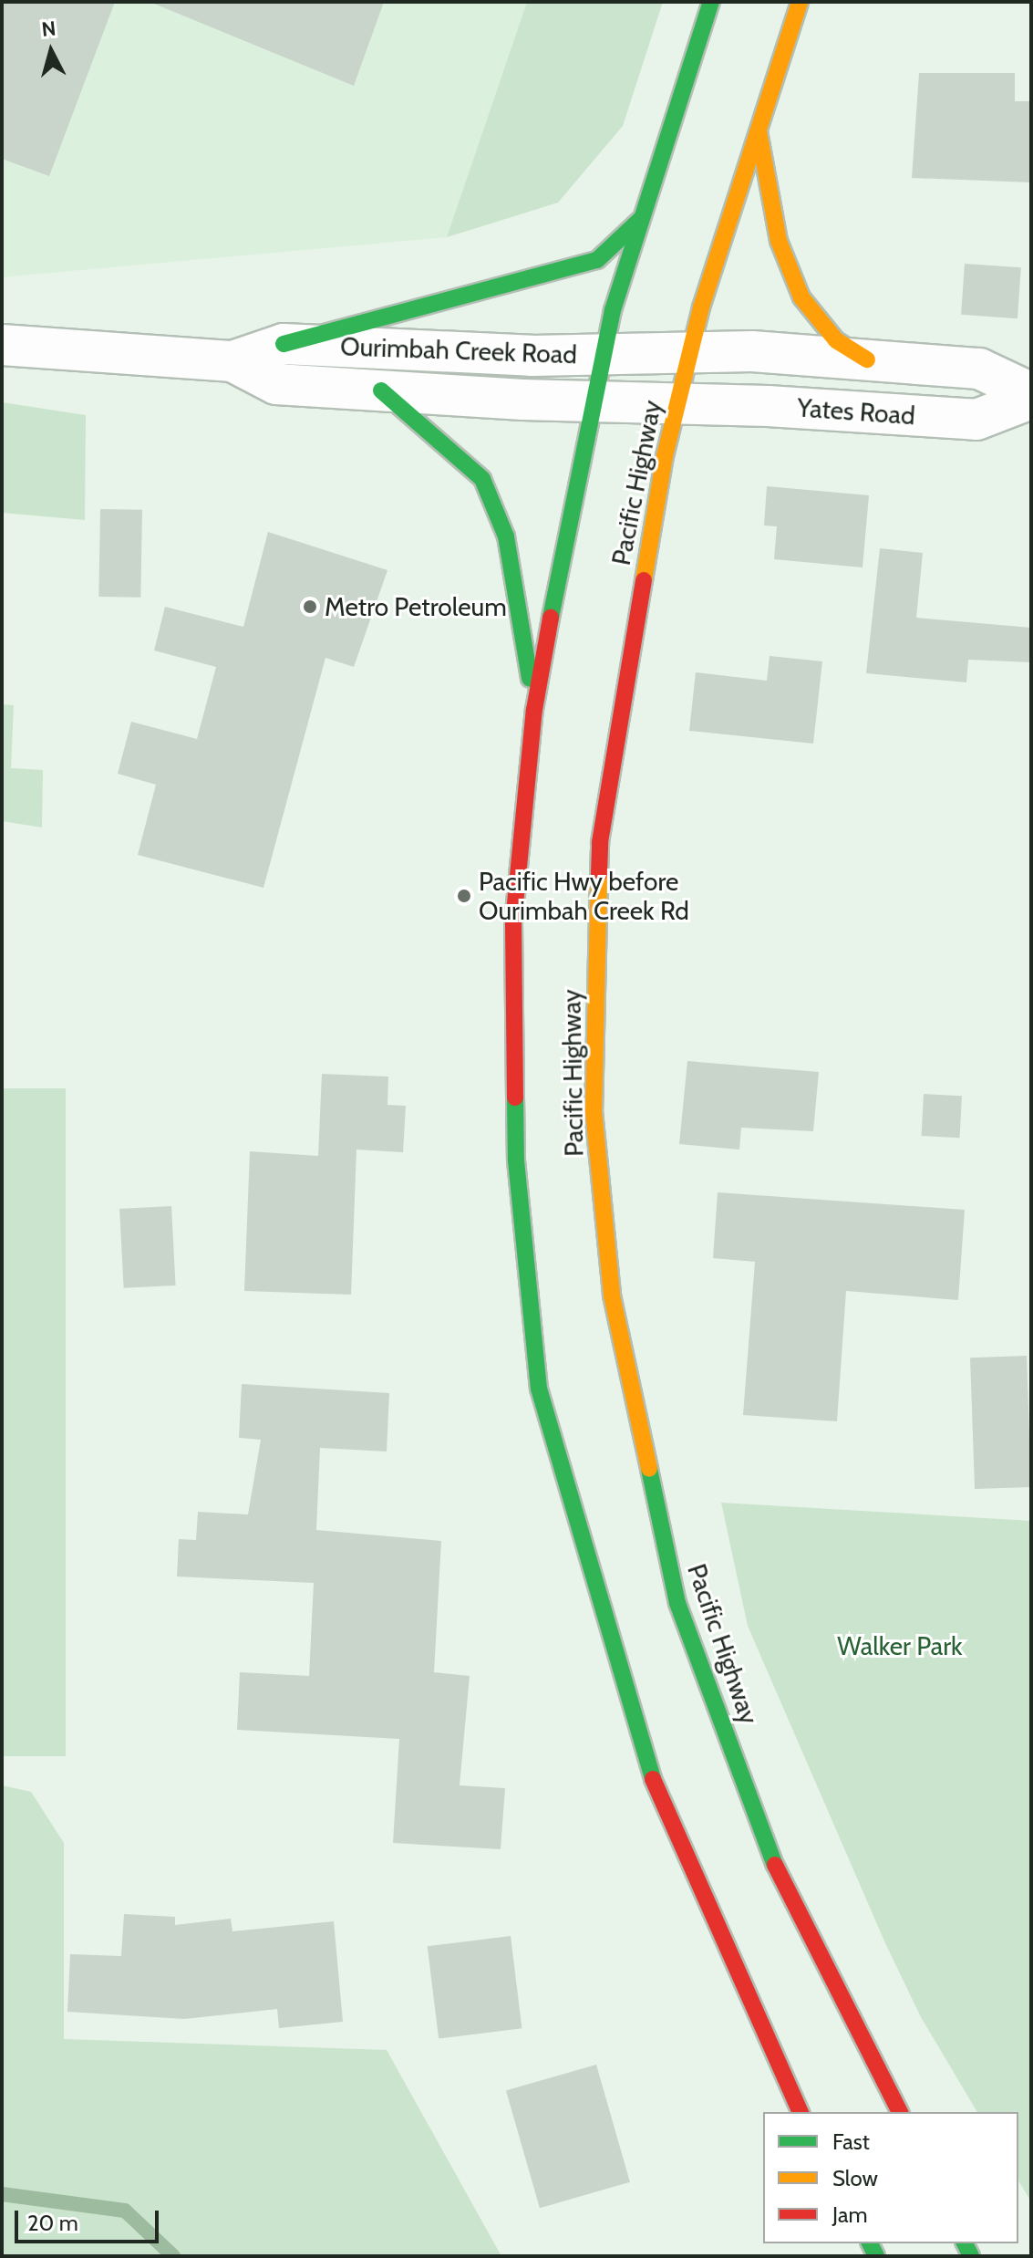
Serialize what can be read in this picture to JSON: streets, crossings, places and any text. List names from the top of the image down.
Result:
{
  "streets": {
    "main road": ["Pacific Highway"],
    "street": ["Ourimbah Creek Road", "Yates Road"]
  },
  "crossings": [
    ["Ourimbah Creek Road", "Yates Road"],
    ["Ourimbah Creek Road", "Pacific Highway"],
    ["Yates Road", "Pacific Highway"]
  ],
  "parks": ["Walker Park"],
  "places": ["Metro Petroleum", "Pacific Hwy before Ourimbah Creek Rd"],
  "legend": ["Fast", "Slow", "Jam"],
  "scale_bar": "20 m",
  "north": "top"
}
